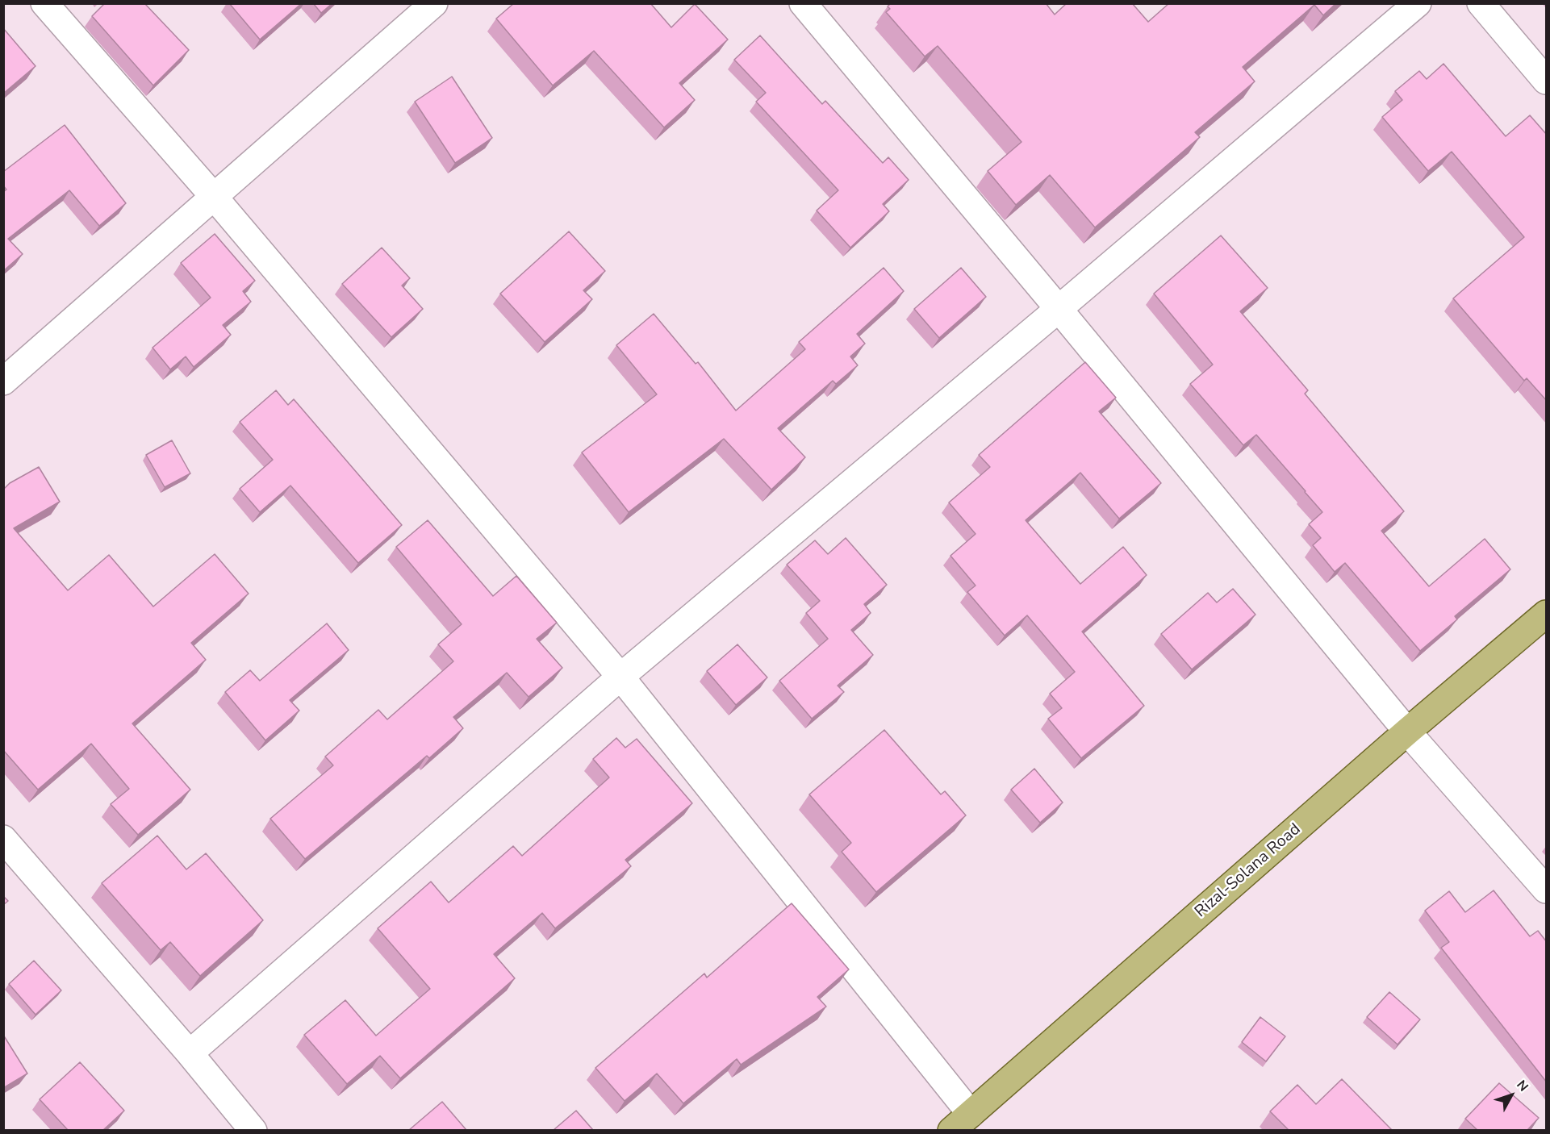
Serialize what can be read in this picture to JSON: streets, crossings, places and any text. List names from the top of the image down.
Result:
{
  "streets": {
    "main road": ["Rizal-Solana Road"]
  },
  "north": "top right"
}
